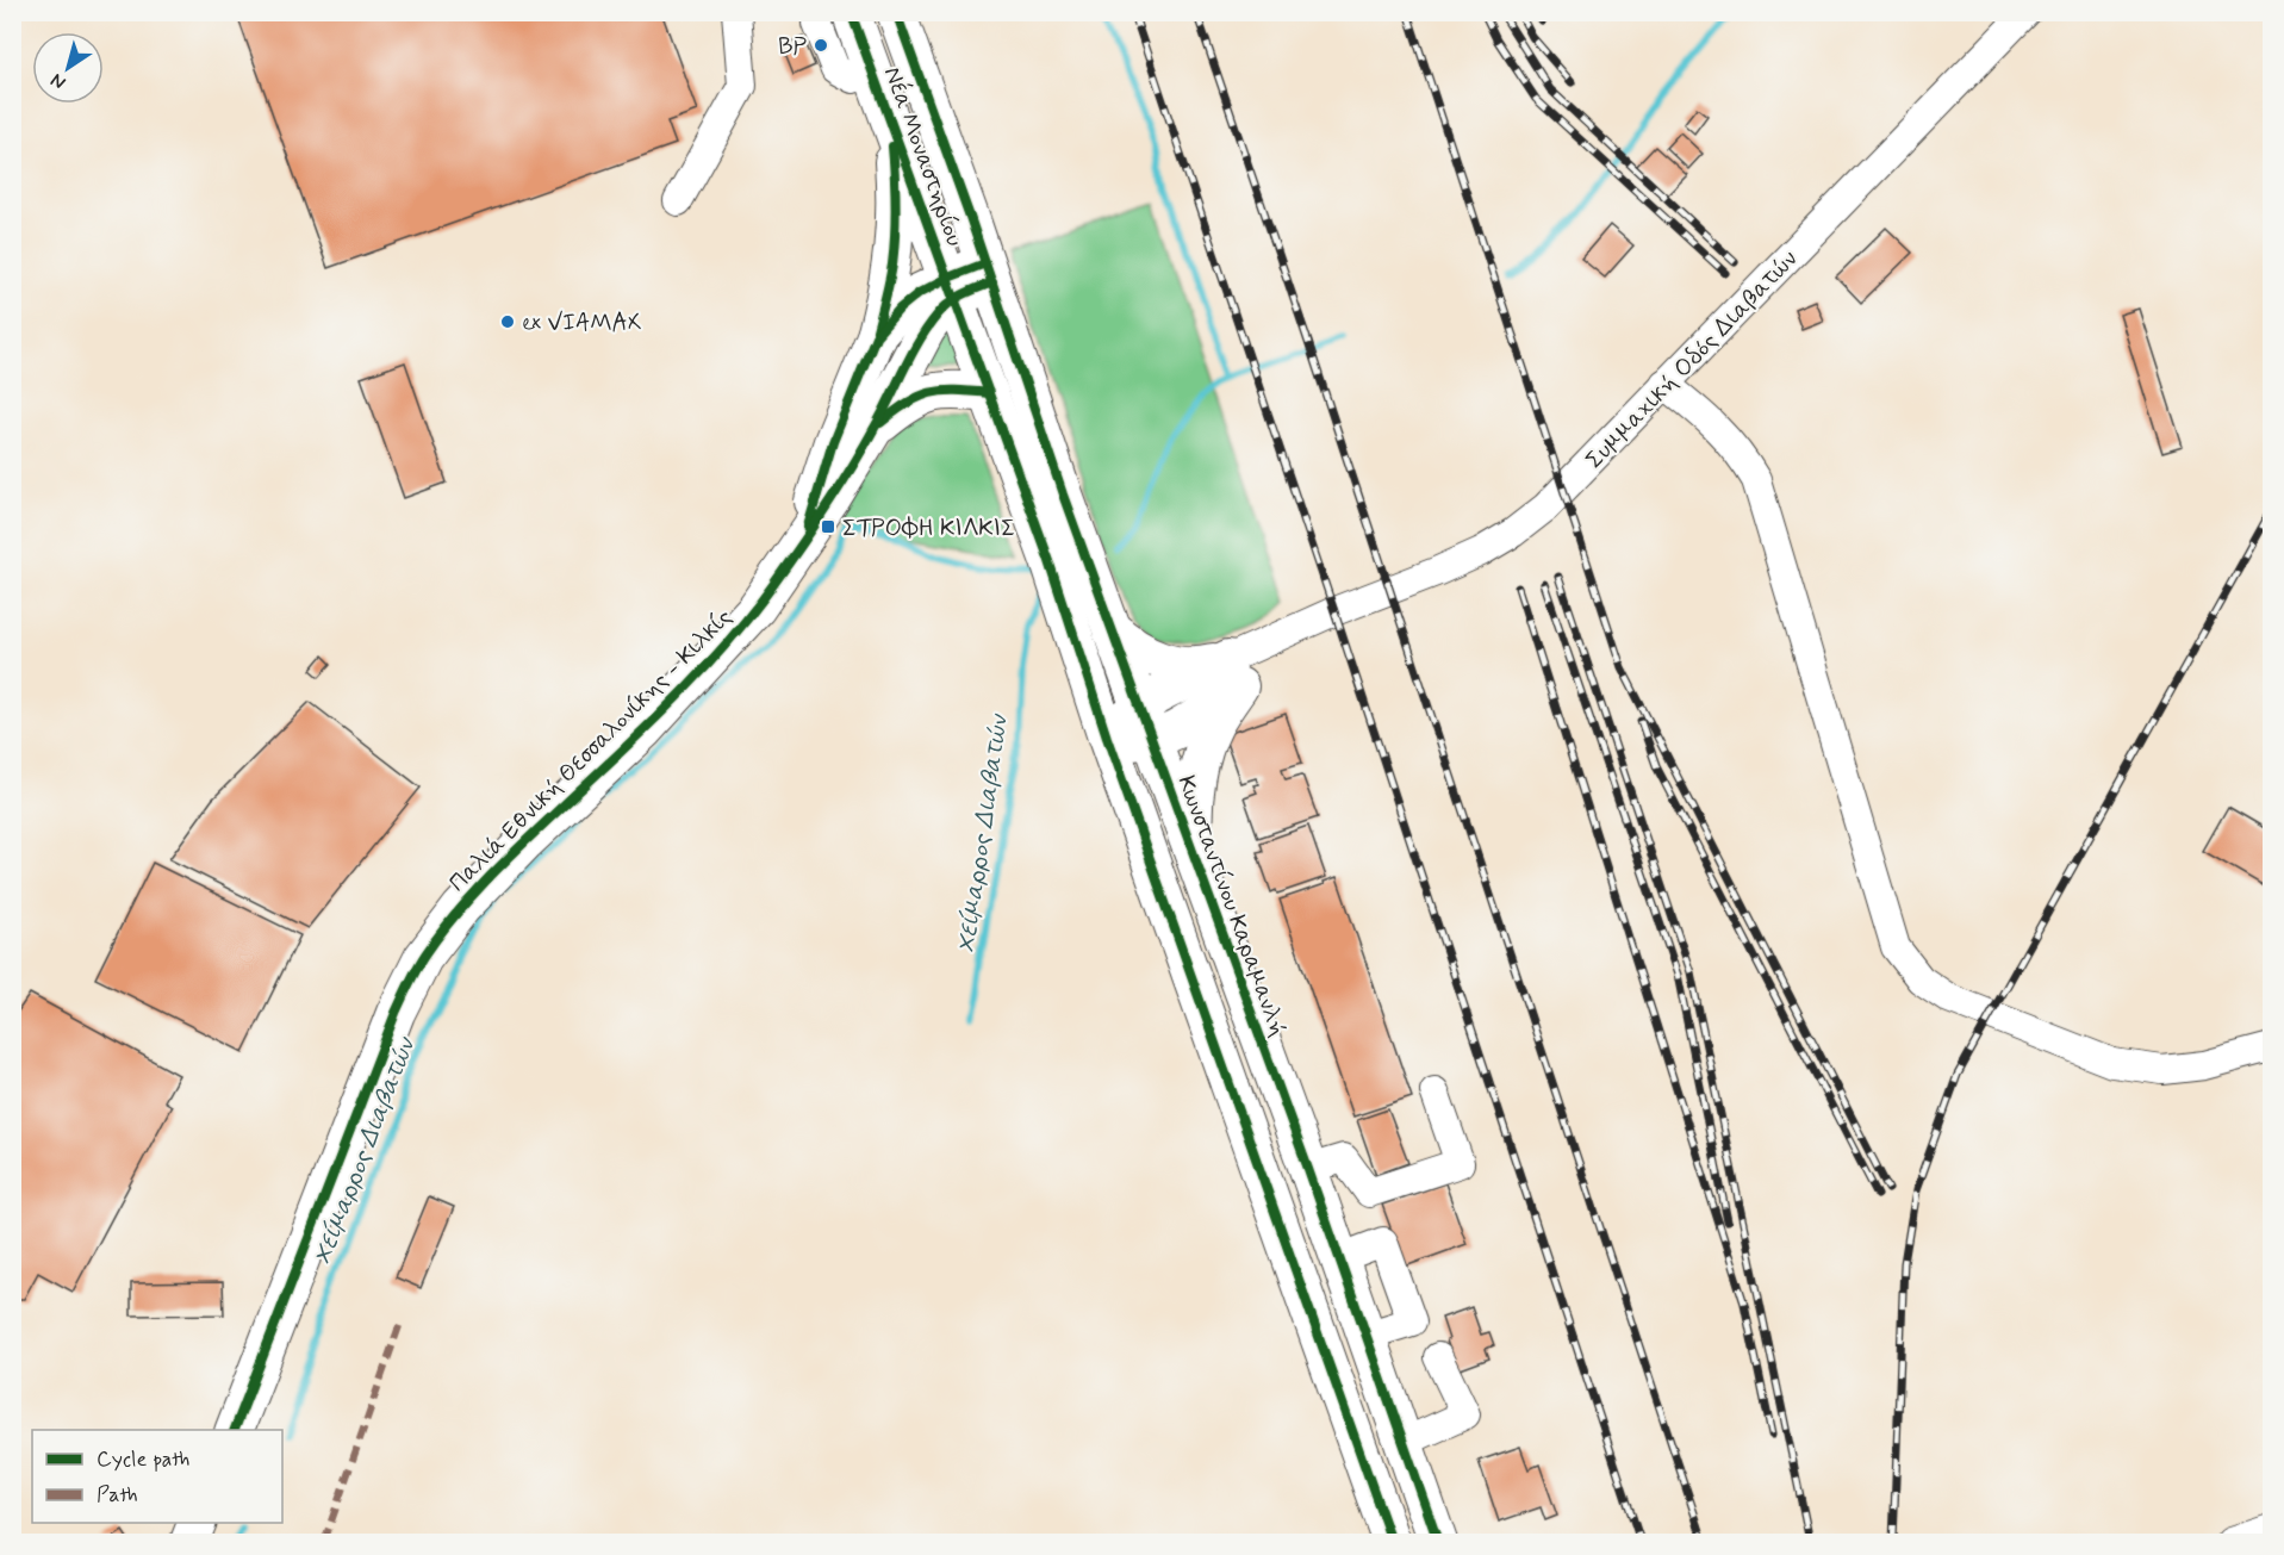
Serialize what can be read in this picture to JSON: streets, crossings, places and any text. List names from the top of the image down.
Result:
{
  "streets": {
    "main road": ["Νέα Μοναστηρίου", "Παλιά Εθνική Θεσσαλονίκης - Κιλκίς", "Κωνσταντίνου Καραμανλή"],
    "street": ["Συμμαχική Οδός Διαβατών"]
  },
  "crossings": [
    ["Νέα Μοναστηρίου", "Παλιά Εθνική Θεσσαλονίκης - Κιλκίς"],
    ["Νέα Μοναστηρίου", "Κωνσταντίνου Καραμανλή"],
    ["Παλιά Εθνική Θεσσαλονίκης - Κιλκίς", "Κωνσταντίνου Καραμανλή"]
  ],
  "water": ["Χείμαρρος Διαβατών"],
  "places": {
    "other": ["BP", "ex VIAMAX"],
    "transit": ["ΣΤΡΟΦΗ ΚΙΛΚΙΣ"]
  },
  "legend": ["Cycle path", "Path"],
  "north": "bottom left"
}
